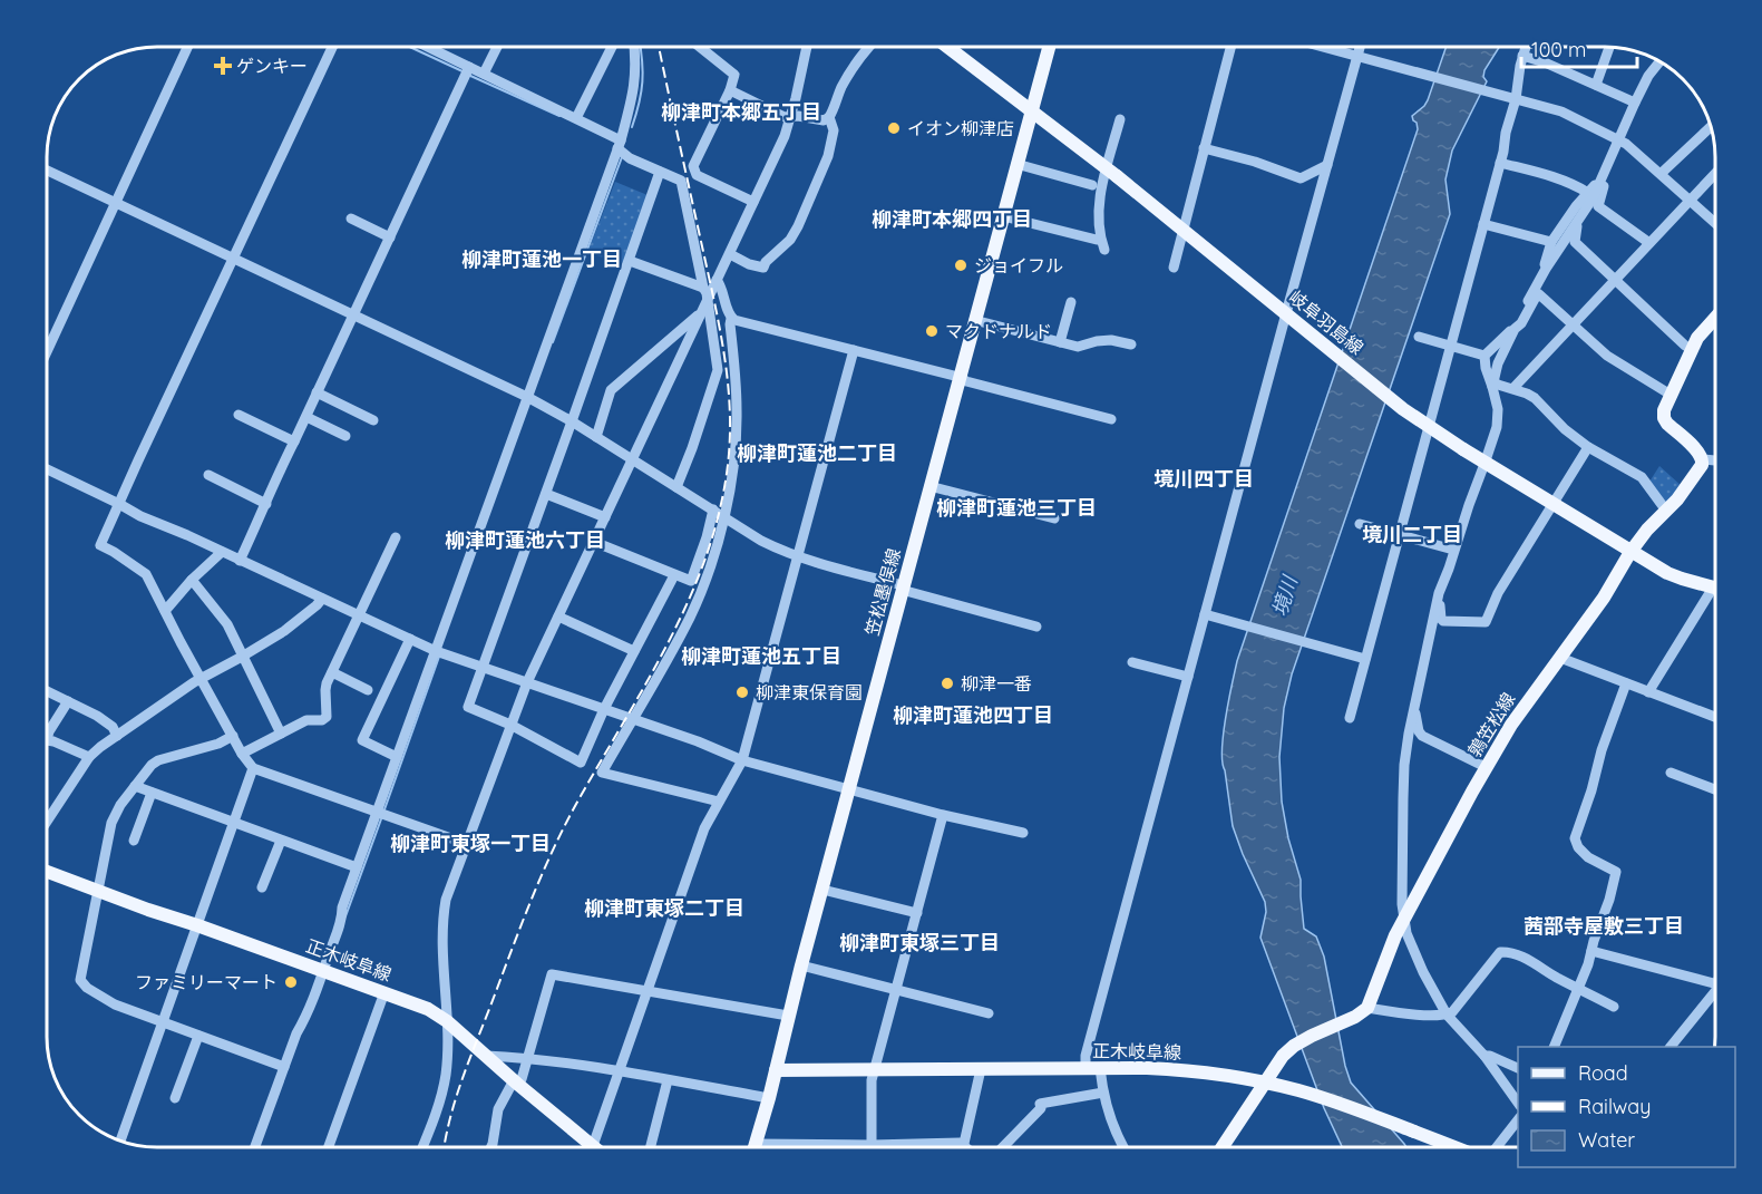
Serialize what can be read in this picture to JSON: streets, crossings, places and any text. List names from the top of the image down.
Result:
{
  "streets": {
    "main road": [
      "岐阜羽島線",
      "笠松墨俣線",
      "鶉笠松線",
      "正木岐阜線"
    ]
  },
  "crossings": [
    ["岐阜羽島線", "笠松墨俣線"],
    ["岐阜羽島線", "鶉笠松線"],
    ["笠松墨俣線", "正木岐阜線"]
  ],
  "districts": [
    "柳津町本郷五丁目",
    "柳津町本郷四丁目",
    "柳津町蓮池一丁目",
    "柳津町蓮池二丁目",
    "境川四丁目",
    "柳津町蓮池三丁目",
    "境川二丁目",
    "柳津町蓮池六丁目",
    "柳津町蓮池五丁目",
    "柳津町蓮池四丁目",
    "柳津町東塚一丁目",
    "柳津町東塚二丁目",
    "茜部寺屋敷三丁目",
    "柳津町東塚三丁目"
  ],
  "water": ["境川"],
  "places": {
    "health": ["ゲンキー"],
    "other": [
      "イオン柳津店",
      "ジョイフル",
      "マクドナルド",
      "柳津一番",
      "柳津東保育園",
      "ファミリーマート"
    ]
  },
  "legend": ["Road", "Railway", "Water"],
  "scale_bar": "100 m"
}
